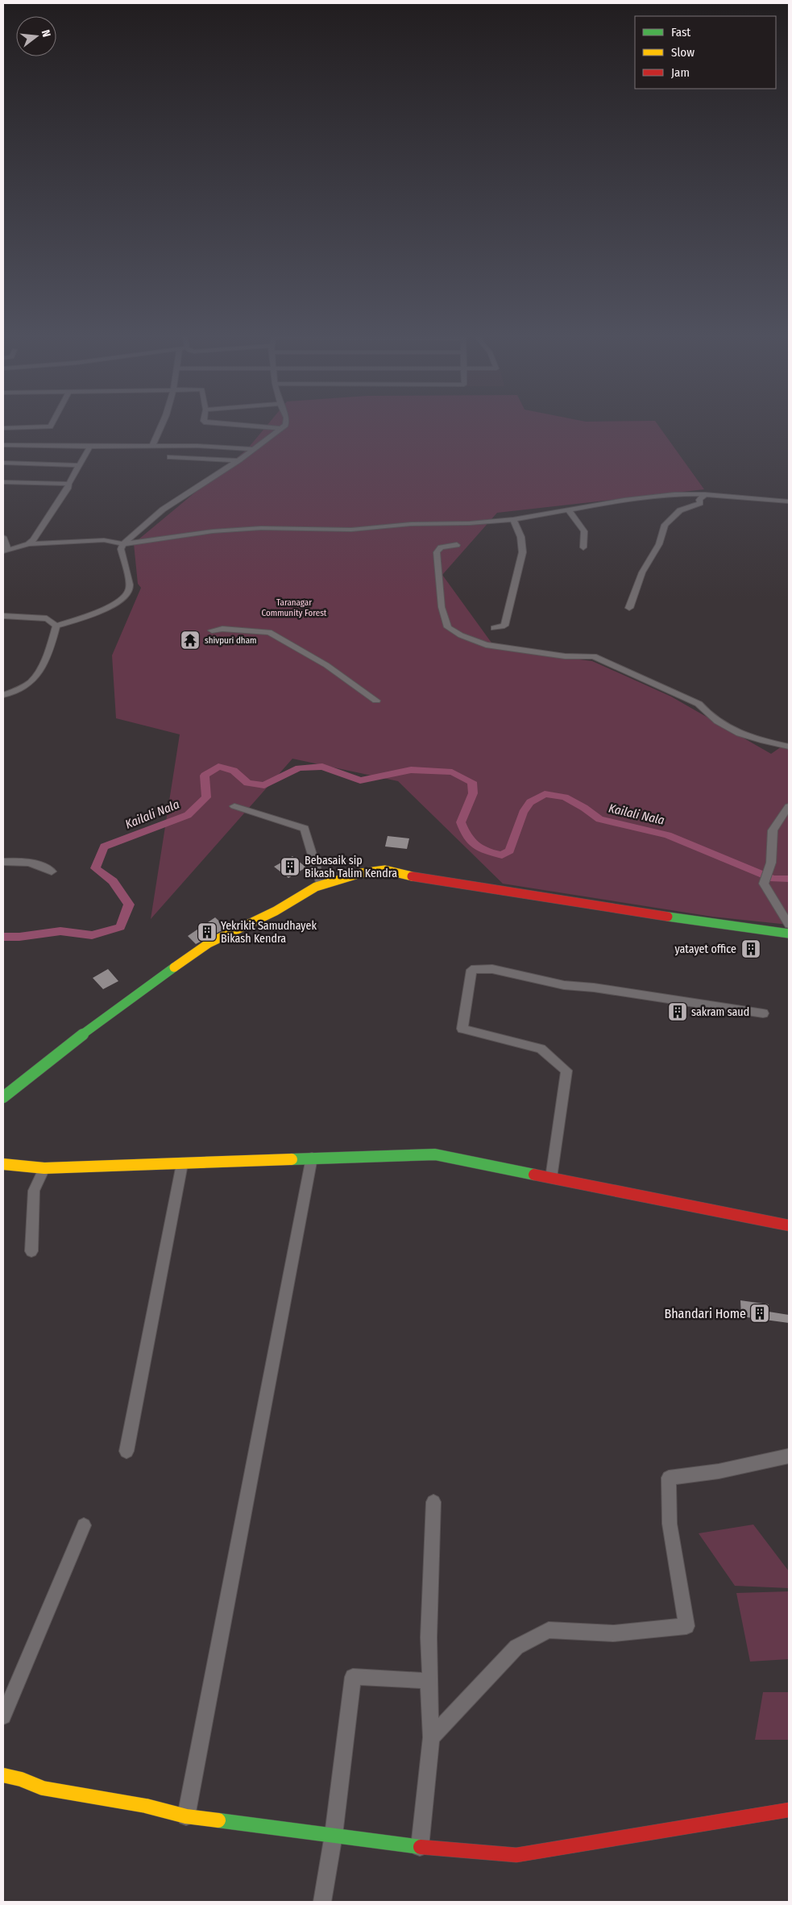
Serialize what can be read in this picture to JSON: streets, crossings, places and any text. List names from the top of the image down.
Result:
{
  "water": ["Kailali Nala"],
  "parks": ["Taranagar Community Forest"],
  "places": {
    "temple": ["shivpuri dham"],
    "building": [
      "Bebasaik sip Bikash Talim Kendra",
      "Yekrikit Samudhayek Bikash Kendra",
      "yatayet office",
      "sakram saud",
      "Bhandari Home"
    ]
  },
  "legend": ["Fast", "Slow", "Jam"],
  "north": "right"
}
